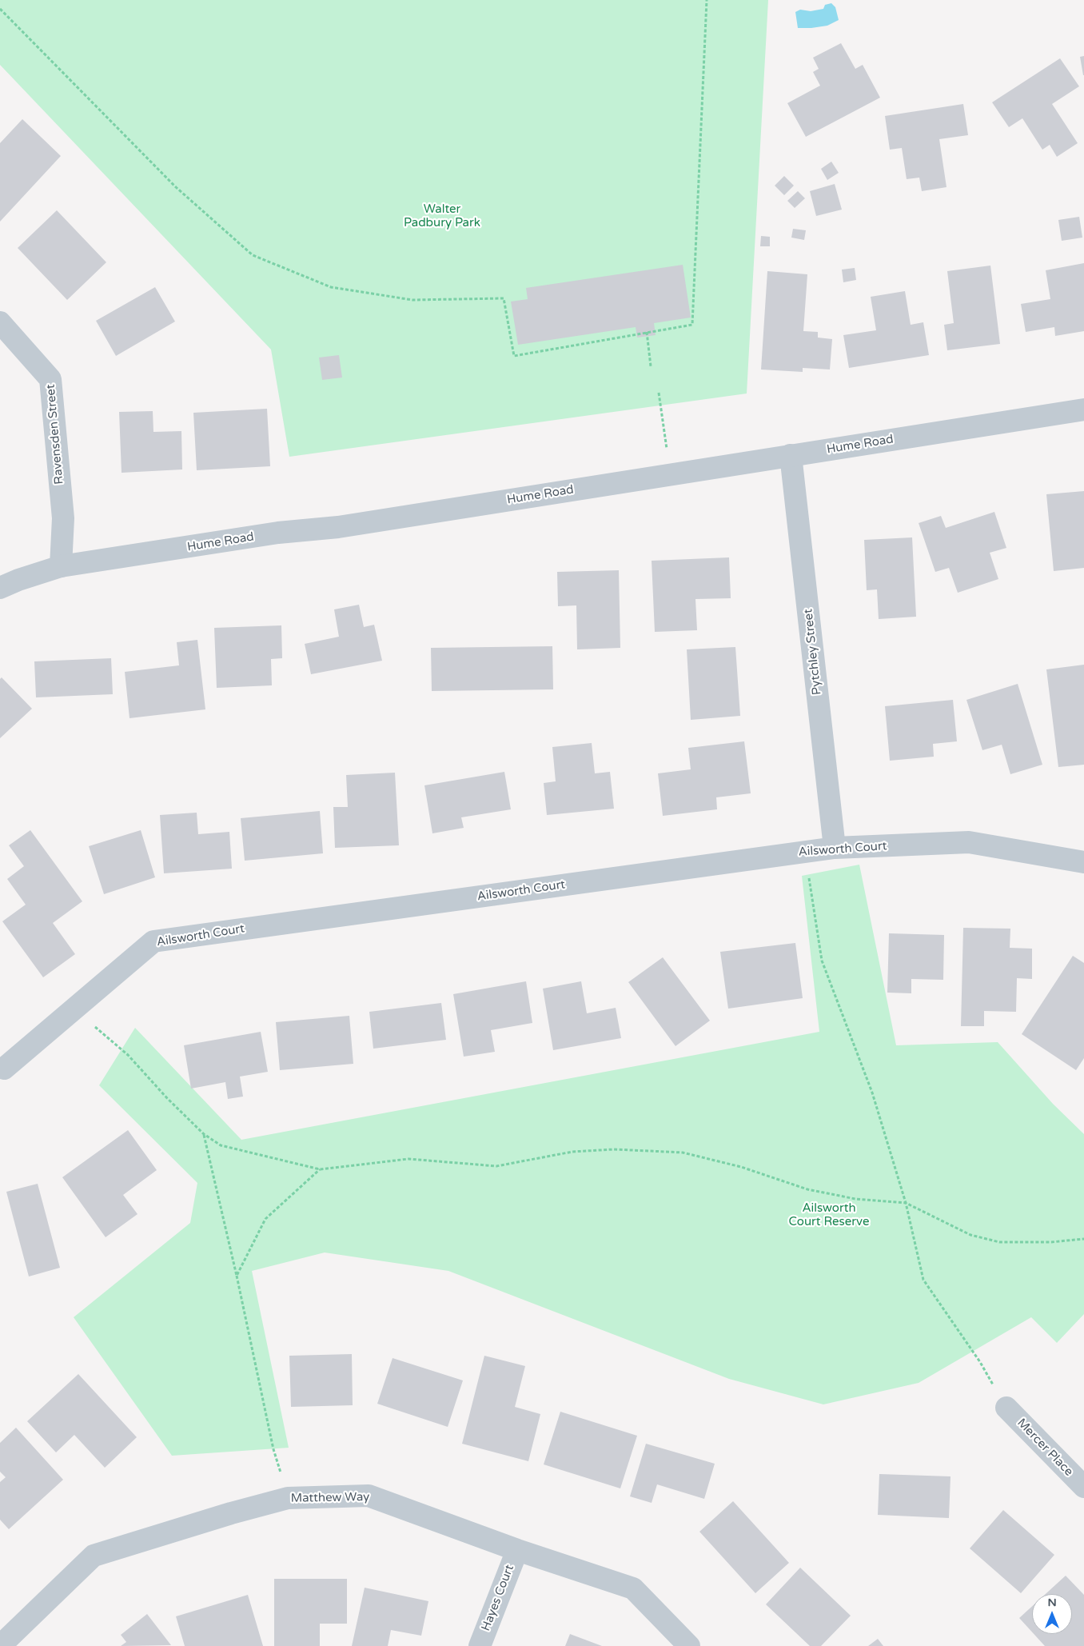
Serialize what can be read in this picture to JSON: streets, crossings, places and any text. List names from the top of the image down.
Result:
{
  "streets": {
    "street": [
      "Ravensden Street",
      "Hume Road",
      "Pytchley Street",
      "Ailsworth Court",
      "Mercer Place",
      "Matthew Way",
      "Hayes Court"
    ]
  },
  "crossings": [
    ["Ravensden Street", "Hume Road"],
    ["Hume Road", "Pytchley Street"],
    ["Pytchley Street", "Ailsworth Court"],
    ["Matthew Way", "Hayes Court"]
  ],
  "parks": ["Walter Padbury Park", "Ailsworth Court Reserve"],
  "north": "top"
}
